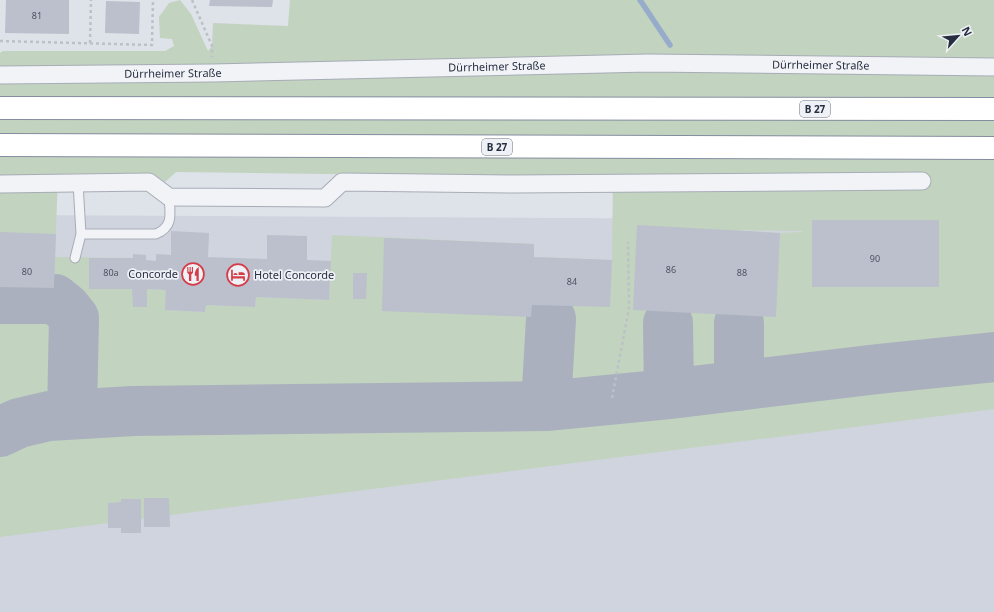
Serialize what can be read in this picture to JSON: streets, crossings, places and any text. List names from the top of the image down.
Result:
{
  "streets": {
    "highway": ["B 27"],
    "street": ["Dürrheimer Straße"]
  },
  "places": {
    "restaurant": ["Concorde"],
    "hotel": ["Hotel Concorde"]
  },
  "house_numbers": [
    "81",
    "90",
    "86",
    "80",
    "80a",
    "88",
    "84"
  ],
  "north": "top right"
}
